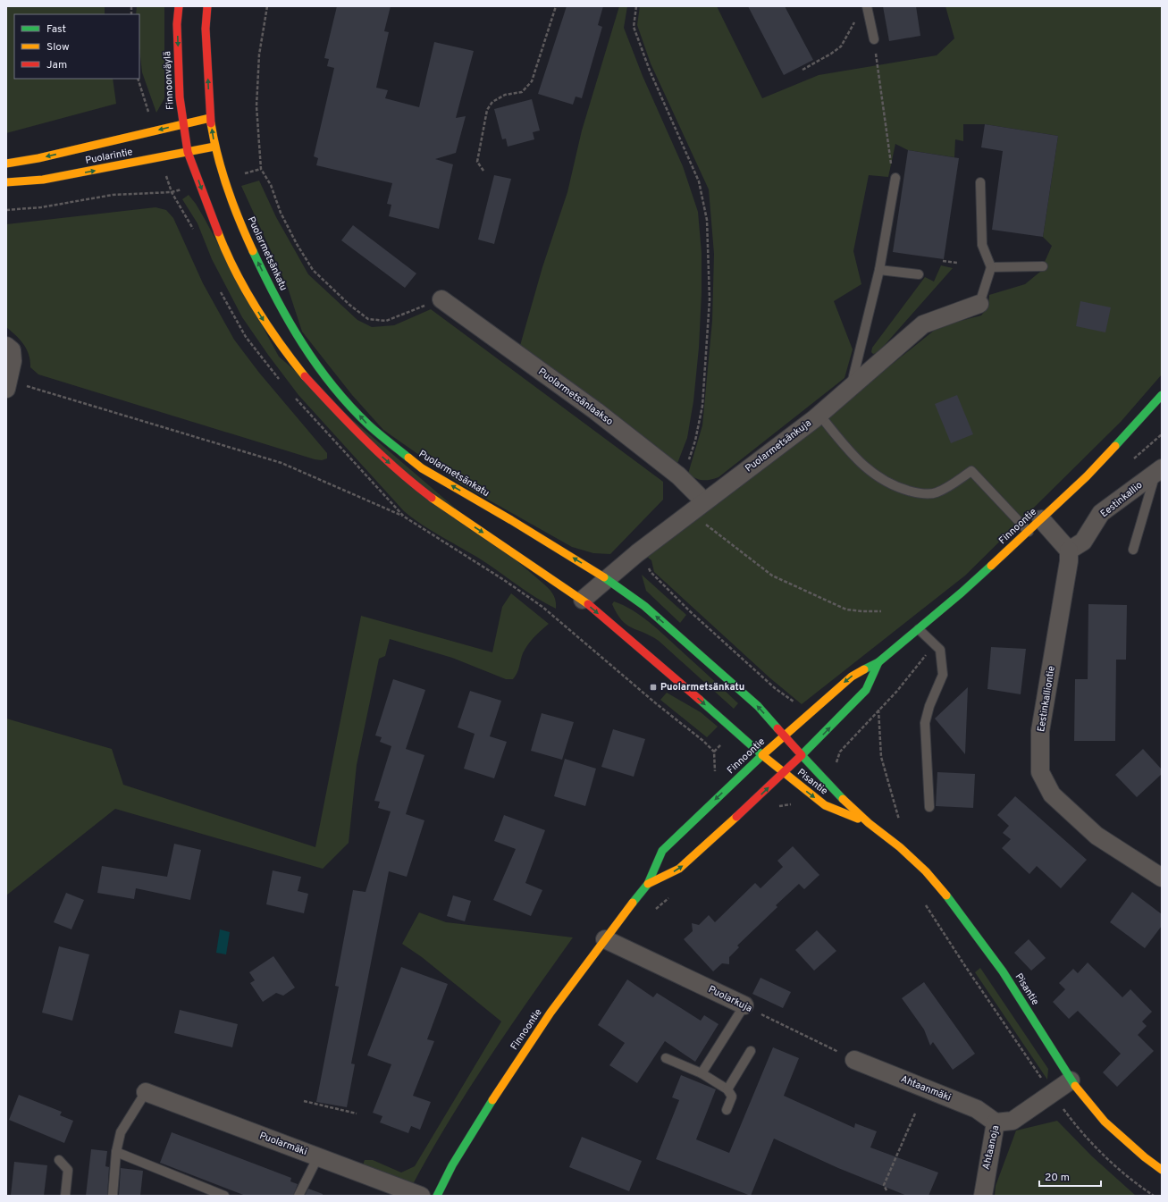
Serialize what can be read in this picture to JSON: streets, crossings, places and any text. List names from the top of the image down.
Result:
{
  "streets": {
    "main road": [
      "Finnoonväylä",
      "Puolarintie",
      "Puolarmetsänkatu",
      "Finnoontie",
      "Pisantie"
    ],
    "street": [
      "Puolarmetsänlaakso",
      "Puolarmetsänkuja",
      "Eestinkallio",
      "Eestinkalliontie",
      "Puolarkuja",
      "Ahtaanmäki",
      "Puolarmäki",
      "Ahtaanoja"
    ]
  },
  "crossings": [
    ["Finnoonväylä", "Puolarintie"],
    ["Puolarintie", "Puolarmetsänkatu"],
    ["Puolarmetsänkatu", "Puolarmetsänkuja"],
    ["Puolarmetsänkatu", "Finnoontie"],
    ["Puolarmetsänkatu", "Pisantie"],
    ["Puolarmetsänlaakso", "Puolarmetsänkuja"],
    ["Eestinkallio", "Eestinkalliontie"],
    ["Finnoontie", "Pisantie"],
    ["Finnoontie", "Puolarkuja"],
    ["Pisantie", "Ahtaanoja"],
    ["Puolarkuja", "Ahtaanmäki"],
    ["Ahtaanmäki", "Ahtaanoja"]
  ],
  "places": {
    "transit": ["Puolarmetsänkatu"]
  },
  "legend": ["Fast", "Slow", "Jam"],
  "scale_bar": "20 m"
}
